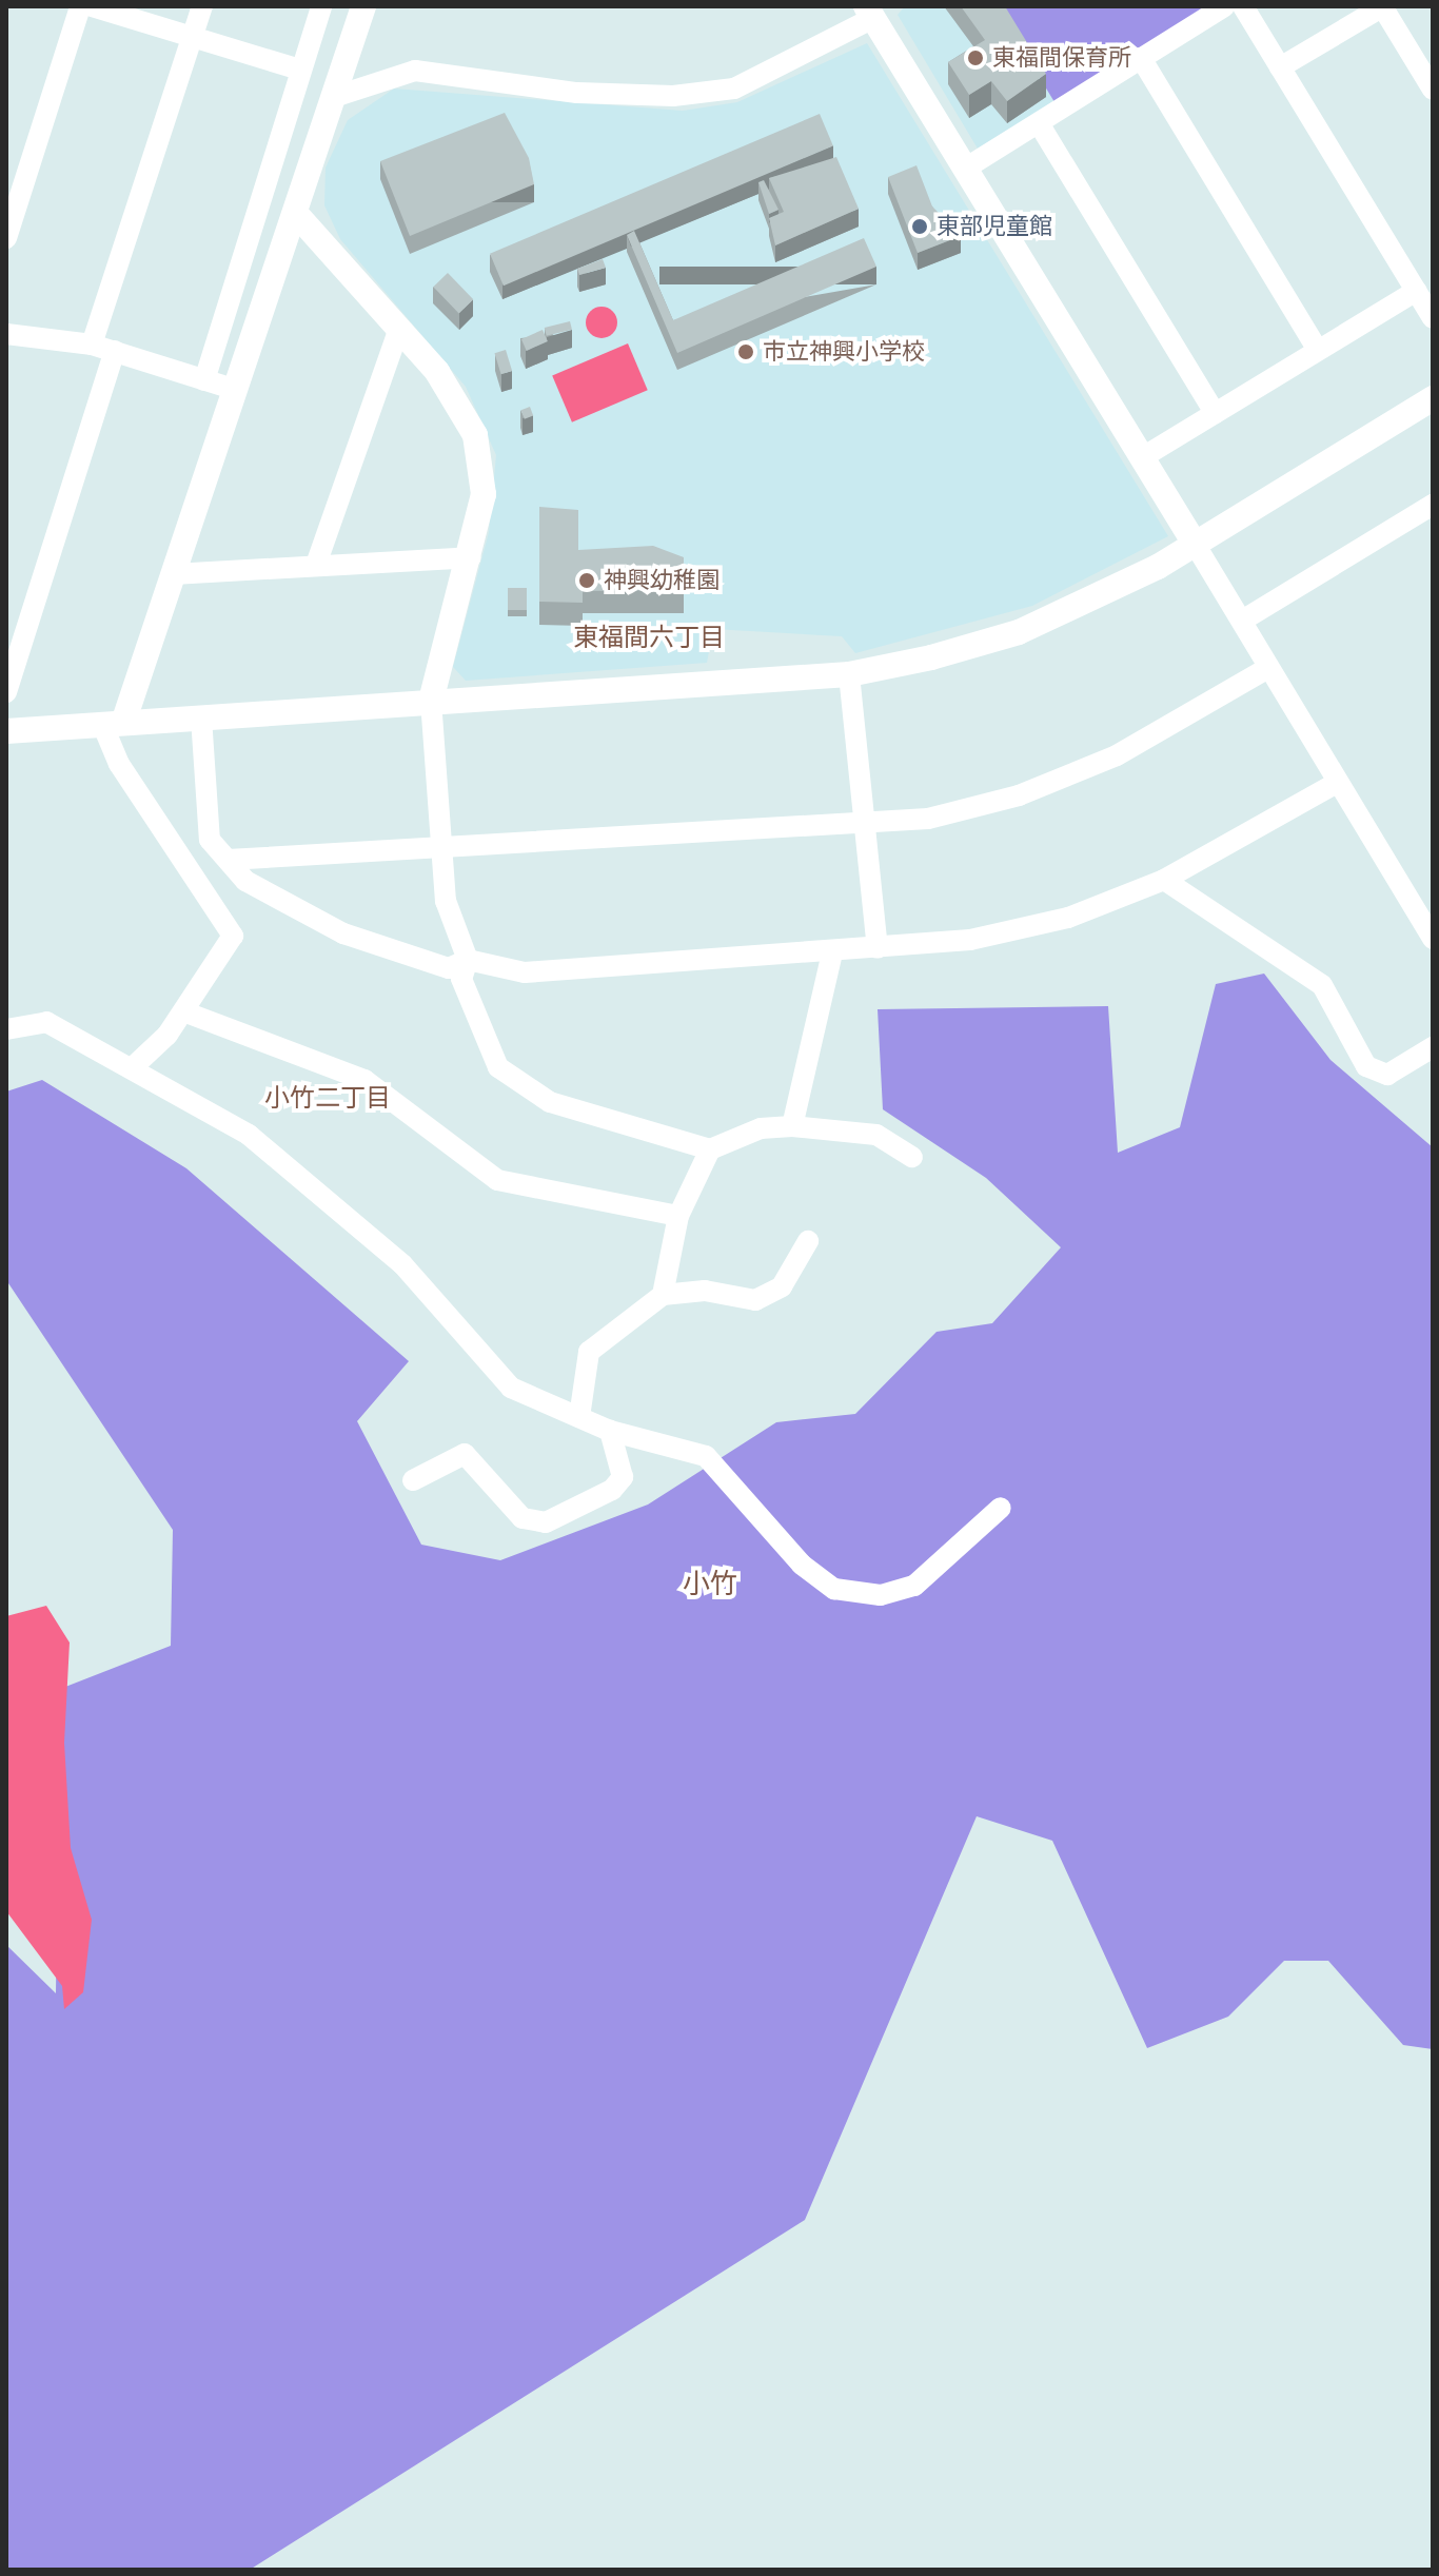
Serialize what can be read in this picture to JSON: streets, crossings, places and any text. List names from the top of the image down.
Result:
{
  "districts": ["東福間六丁目", "小竹二丁目", "小竹"],
  "places": [
    "東福間保育所",
    "東部児童館",
    "市立神興小学校",
    "神興幼稚園"
  ]
}
